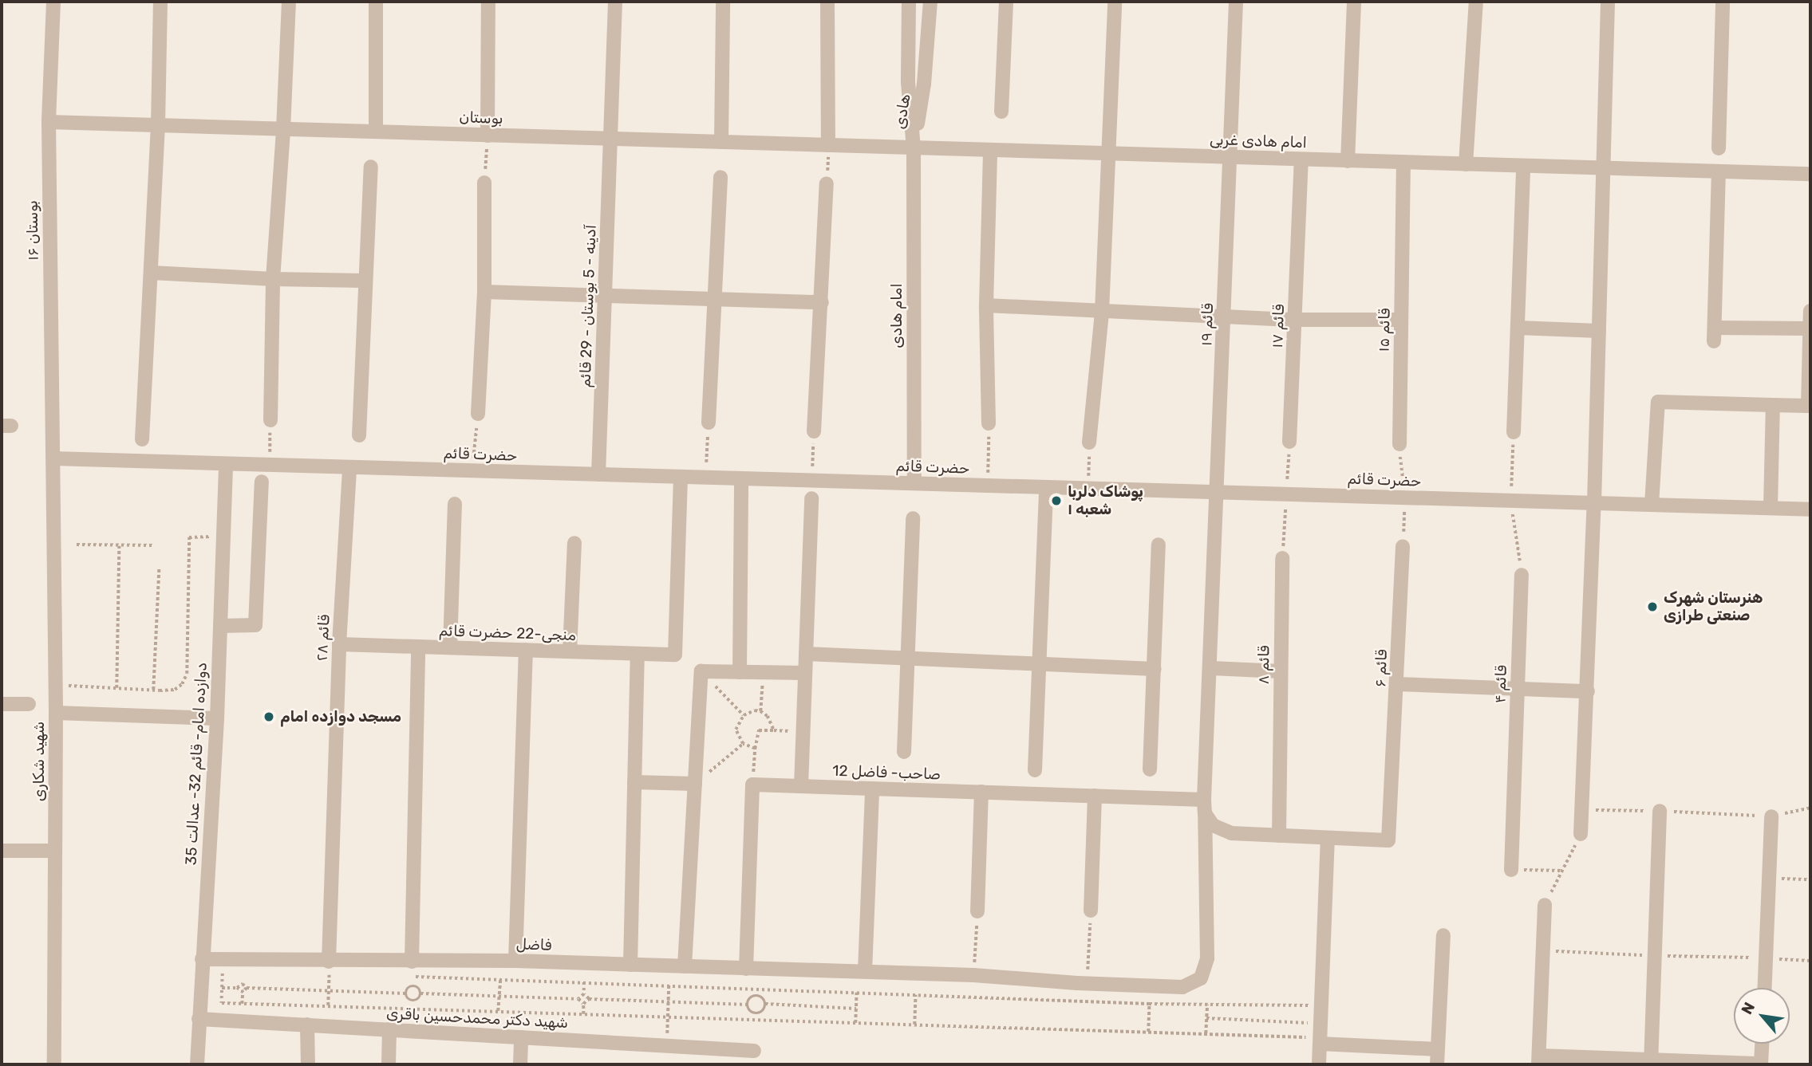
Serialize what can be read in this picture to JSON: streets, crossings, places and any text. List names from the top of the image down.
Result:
{
  "streets": {
    "street": [
      "هادی",
      "بوستان",
      "امام هادی غربی",
      "بوستان ۱۶",
      "آدینه - 5 بوستان - 29 قائم",
      "امام هادی",
      "قائم ۱۹",
      "قائم ۱۷",
      "قائم ۱۵",
      "حضرت قائم",
      "منجی-22 حضرت قائم",
      "قائم ۲۸",
      "قائم ۸",
      "قائم ۶",
      "قائم ۴",
      "شهید شکاری",
      "دوازده امام- قائم 32- عدالت 35",
      "صاحب- فاضل 12",
      "فاضل",
      "شهید دکتر محمدحسین باقری"
    ]
  },
  "crossings": [
    ["هادی", "بوستان"],
    ["هادی", "امام هادی غربی"],
    ["هادی", "امام هادی"],
    ["بوستان", "امام هادی غربی"],
    ["بوستان", "بوستان ۱۶"],
    ["بوستان", "آدینه - 5 بوستان - 29 قائم"],
    ["بوستان", "امام هادی"],
    ["امام هادی غربی", "امام هادی"],
    ["امام هادی غربی", "قائم ۱۹"],
    ["امام هادی غربی", "قائم ۱۷"],
    ["امام هادی غربی", "قائم ۱۵"],
    ["بوستان ۱۶", "حضرت قائم"],
    ["بوستان ۱۶", "شهید شکاری"],
    ["آدینه - 5 بوستان - 29 قائم", "حضرت قائم"],
    ["امام هادی", "حضرت قائم"],
    ["قائم ۱۹", "حضرت قائم"],
    ["قائم ۱۹", "صاحب- فاضل 12"],
    ["قائم ۱۹", "فاضل"],
    ["حضرت قائم", "منجی-22 حضرت قائم"],
    ["حضرت قائم", "قائم ۲۸"],
    ["حضرت قائم", "شهید شکاری"],
    ["حضرت قائم", "دوازده امام- قائم 32- عدالت 35"],
    ["منجی-22 حضرت قائم", "قائم ۲۸"],
    ["قائم ۲۸", "فاضل"],
    ["دوازده امام- قائم 32- عدالت 35", "فاضل"],
    ["دوازده امام- قائم 32- عدالت 35", "شهید دکتر محمدحسین باقری"],
    ["صاحب- فاضل 12", "فاضل"]
  ],
  "places": ["پوشاک دلربا شعبه ۱", "هنرستان شهرک صنعتی طرازی", "مسجد دوازده امام"],
  "north": "top left"
}
